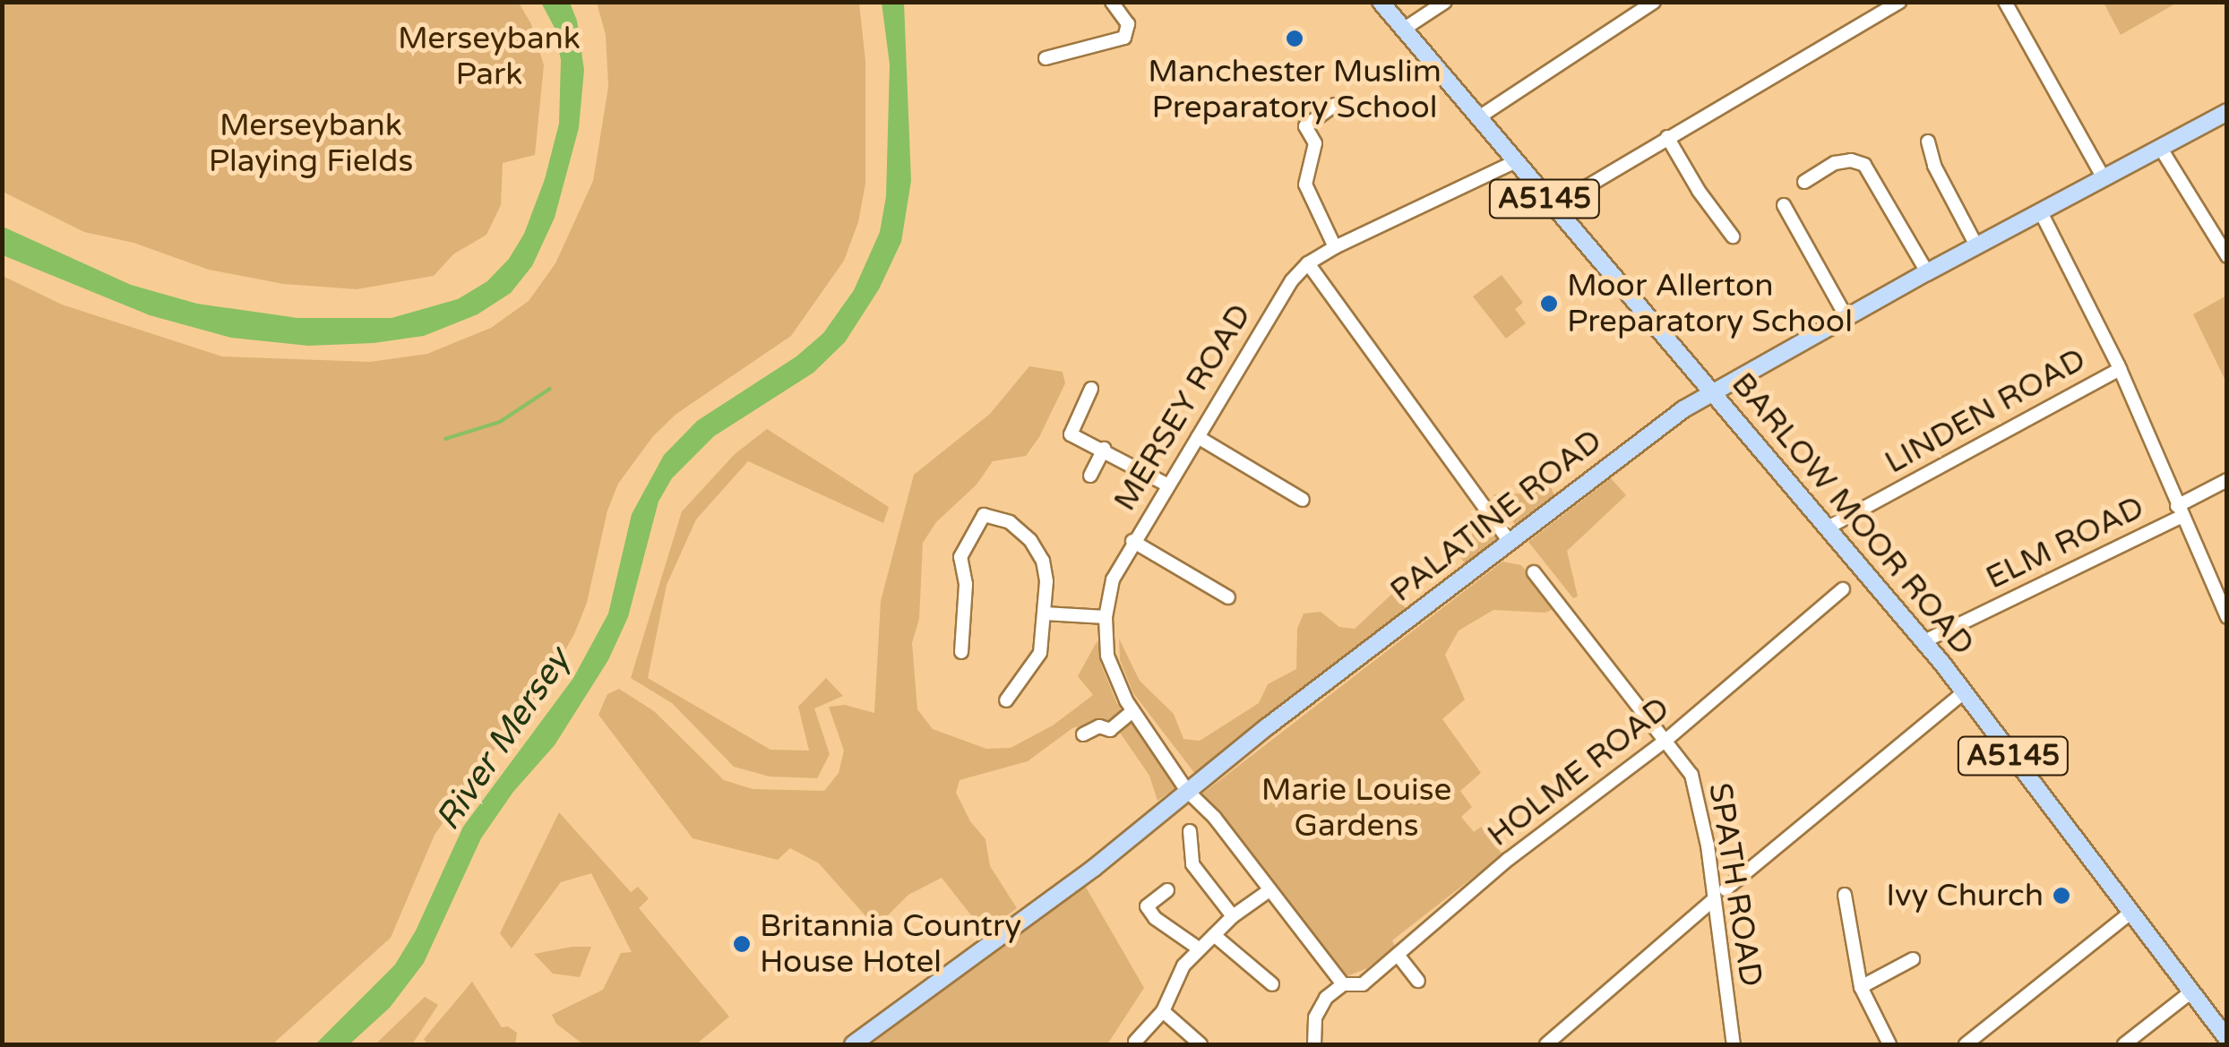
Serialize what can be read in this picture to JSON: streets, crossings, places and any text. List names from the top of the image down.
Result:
{
  "streets": {
    "main road": ["A5145", "BARLOW MOOR ROAD", "PALATINE ROAD"],
    "street": [
      "MERSEY ROAD",
      "LINDEN ROAD",
      "ELM ROAD",
      "HOLME ROAD",
      "SPATH ROAD"
    ]
  },
  "crossings": [
    ["MERSEY ROAD", "BARLOW MOOR ROAD"],
    ["MERSEY ROAD", "PALATINE ROAD"],
    ["MERSEY ROAD", "HOLME ROAD"],
    ["LINDEN ROAD", "BARLOW MOOR ROAD"],
    ["BARLOW MOOR ROAD", "PALATINE ROAD"],
    ["BARLOW MOOR ROAD", "ELM ROAD"],
    ["HOLME ROAD", "SPATH ROAD"]
  ],
  "water": ["River Mersey"],
  "parks": ["Merseybank Park", "Merseybank Playing Fields", "Marie Louise Gardens"],
  "places": [
    "Manchester Muslim Preparatory School",
    "Moor Allerton Preparatory School",
    "Ivy Church",
    "Britannia Country House Hotel"
  ]
}
